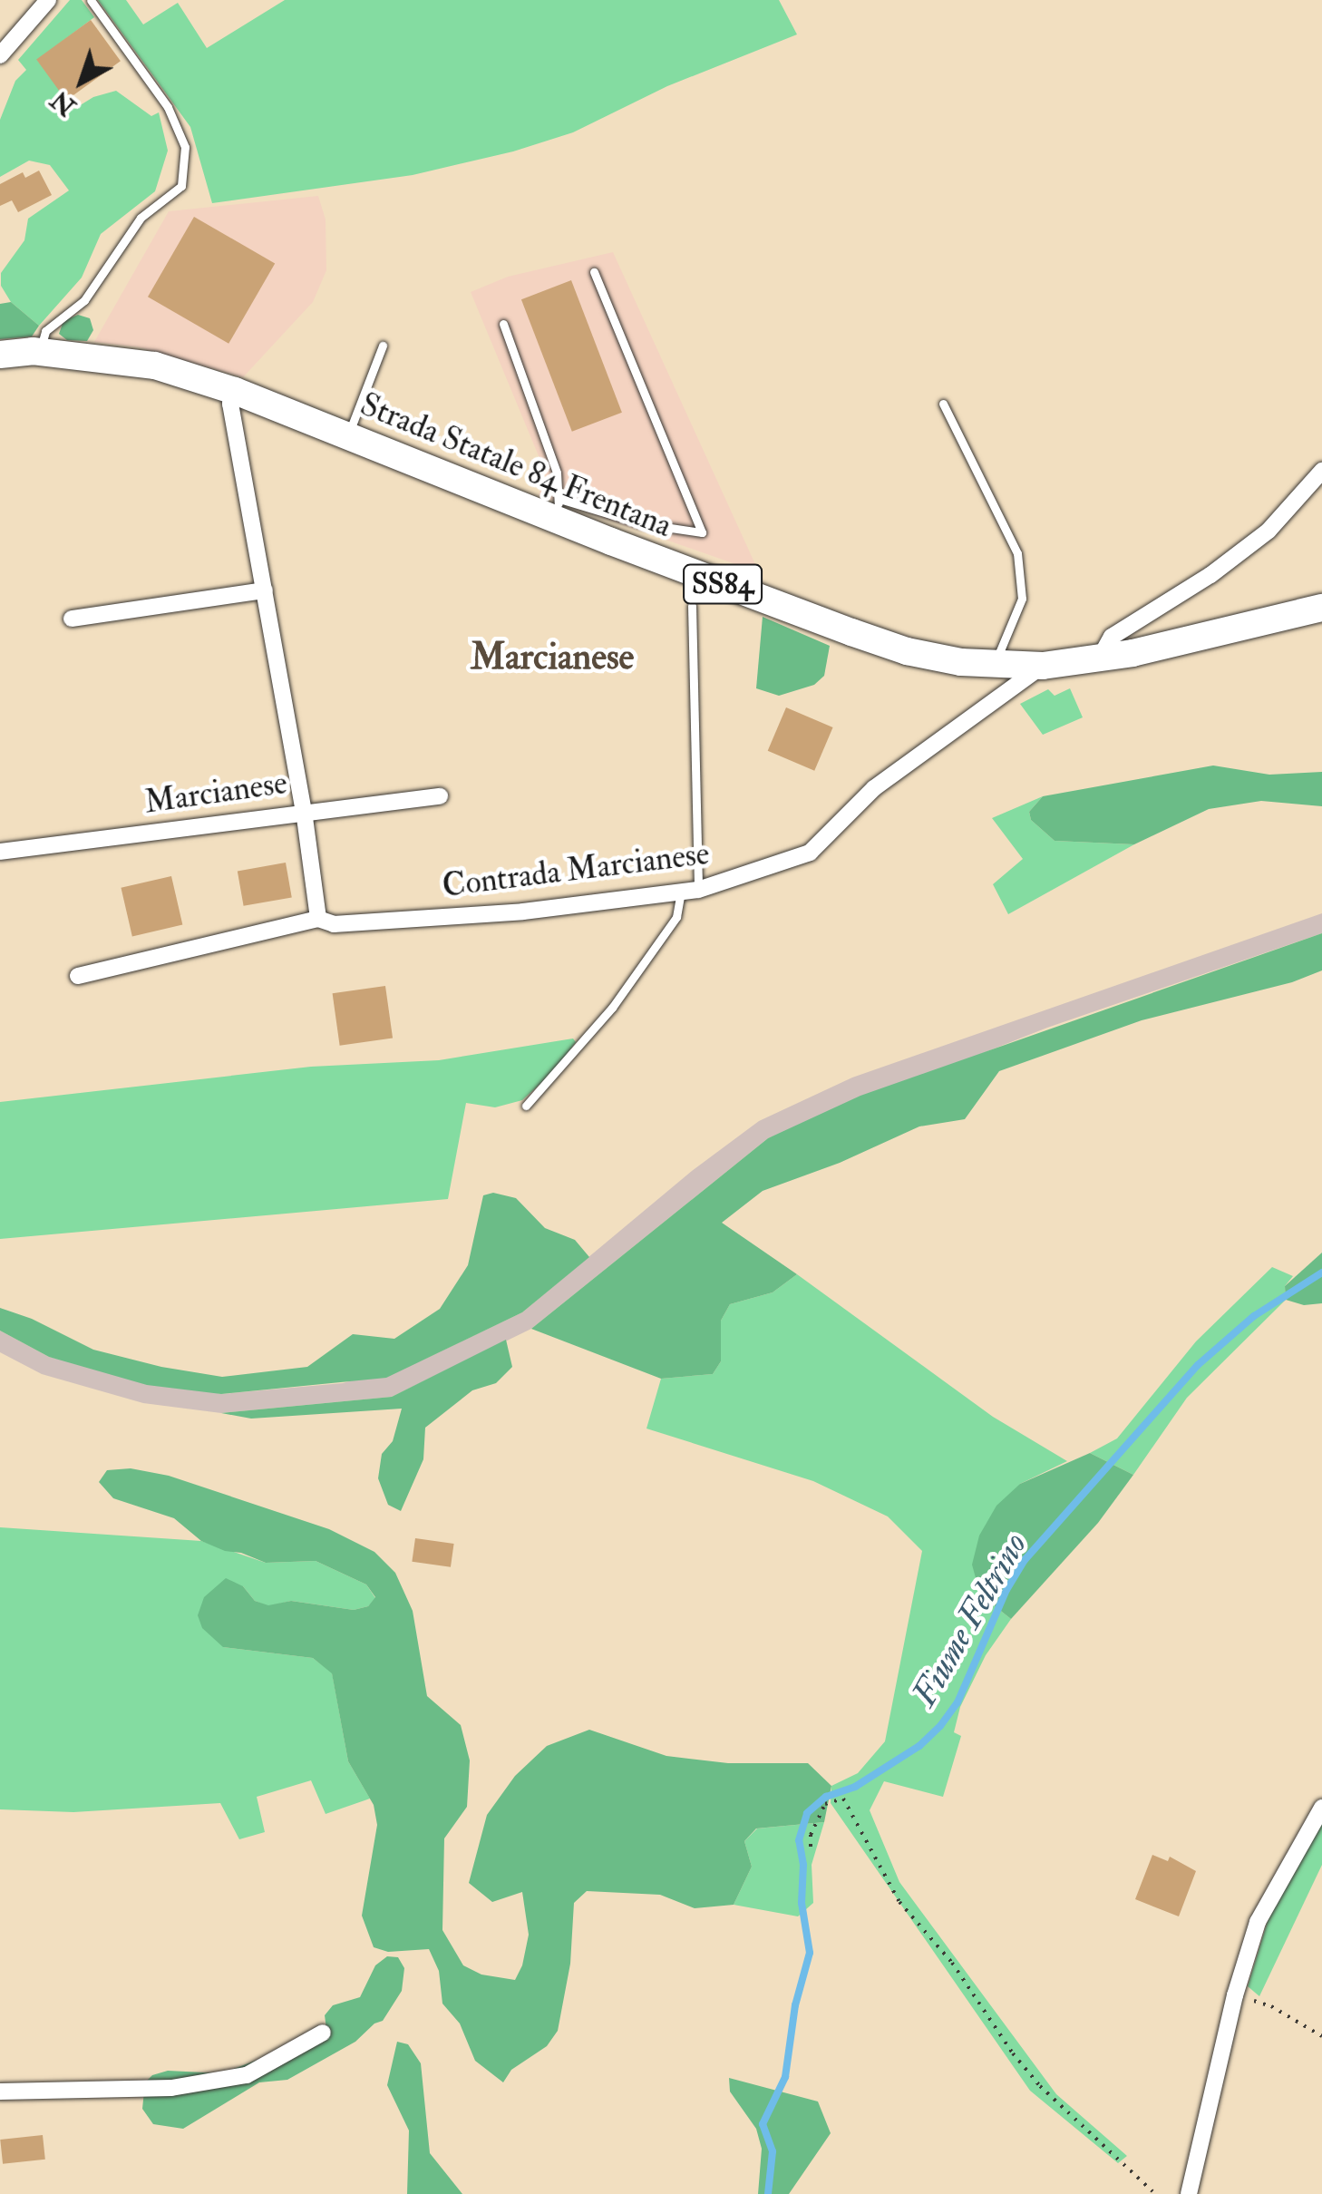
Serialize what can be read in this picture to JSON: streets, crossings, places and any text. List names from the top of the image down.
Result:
{
  "streets": {
    "main road": ["Strada Statale 84 Frentana", "SS84"],
    "street": ["Marcianese", "Contrada Marcianese"]
  },
  "crossings": [
    ["Strada Statale 84 Frentana", "Contrada Marcianese"]
  ],
  "districts": ["Marcianese"],
  "water": ["Fiume Feltrino"],
  "north": "bottom left"
}
